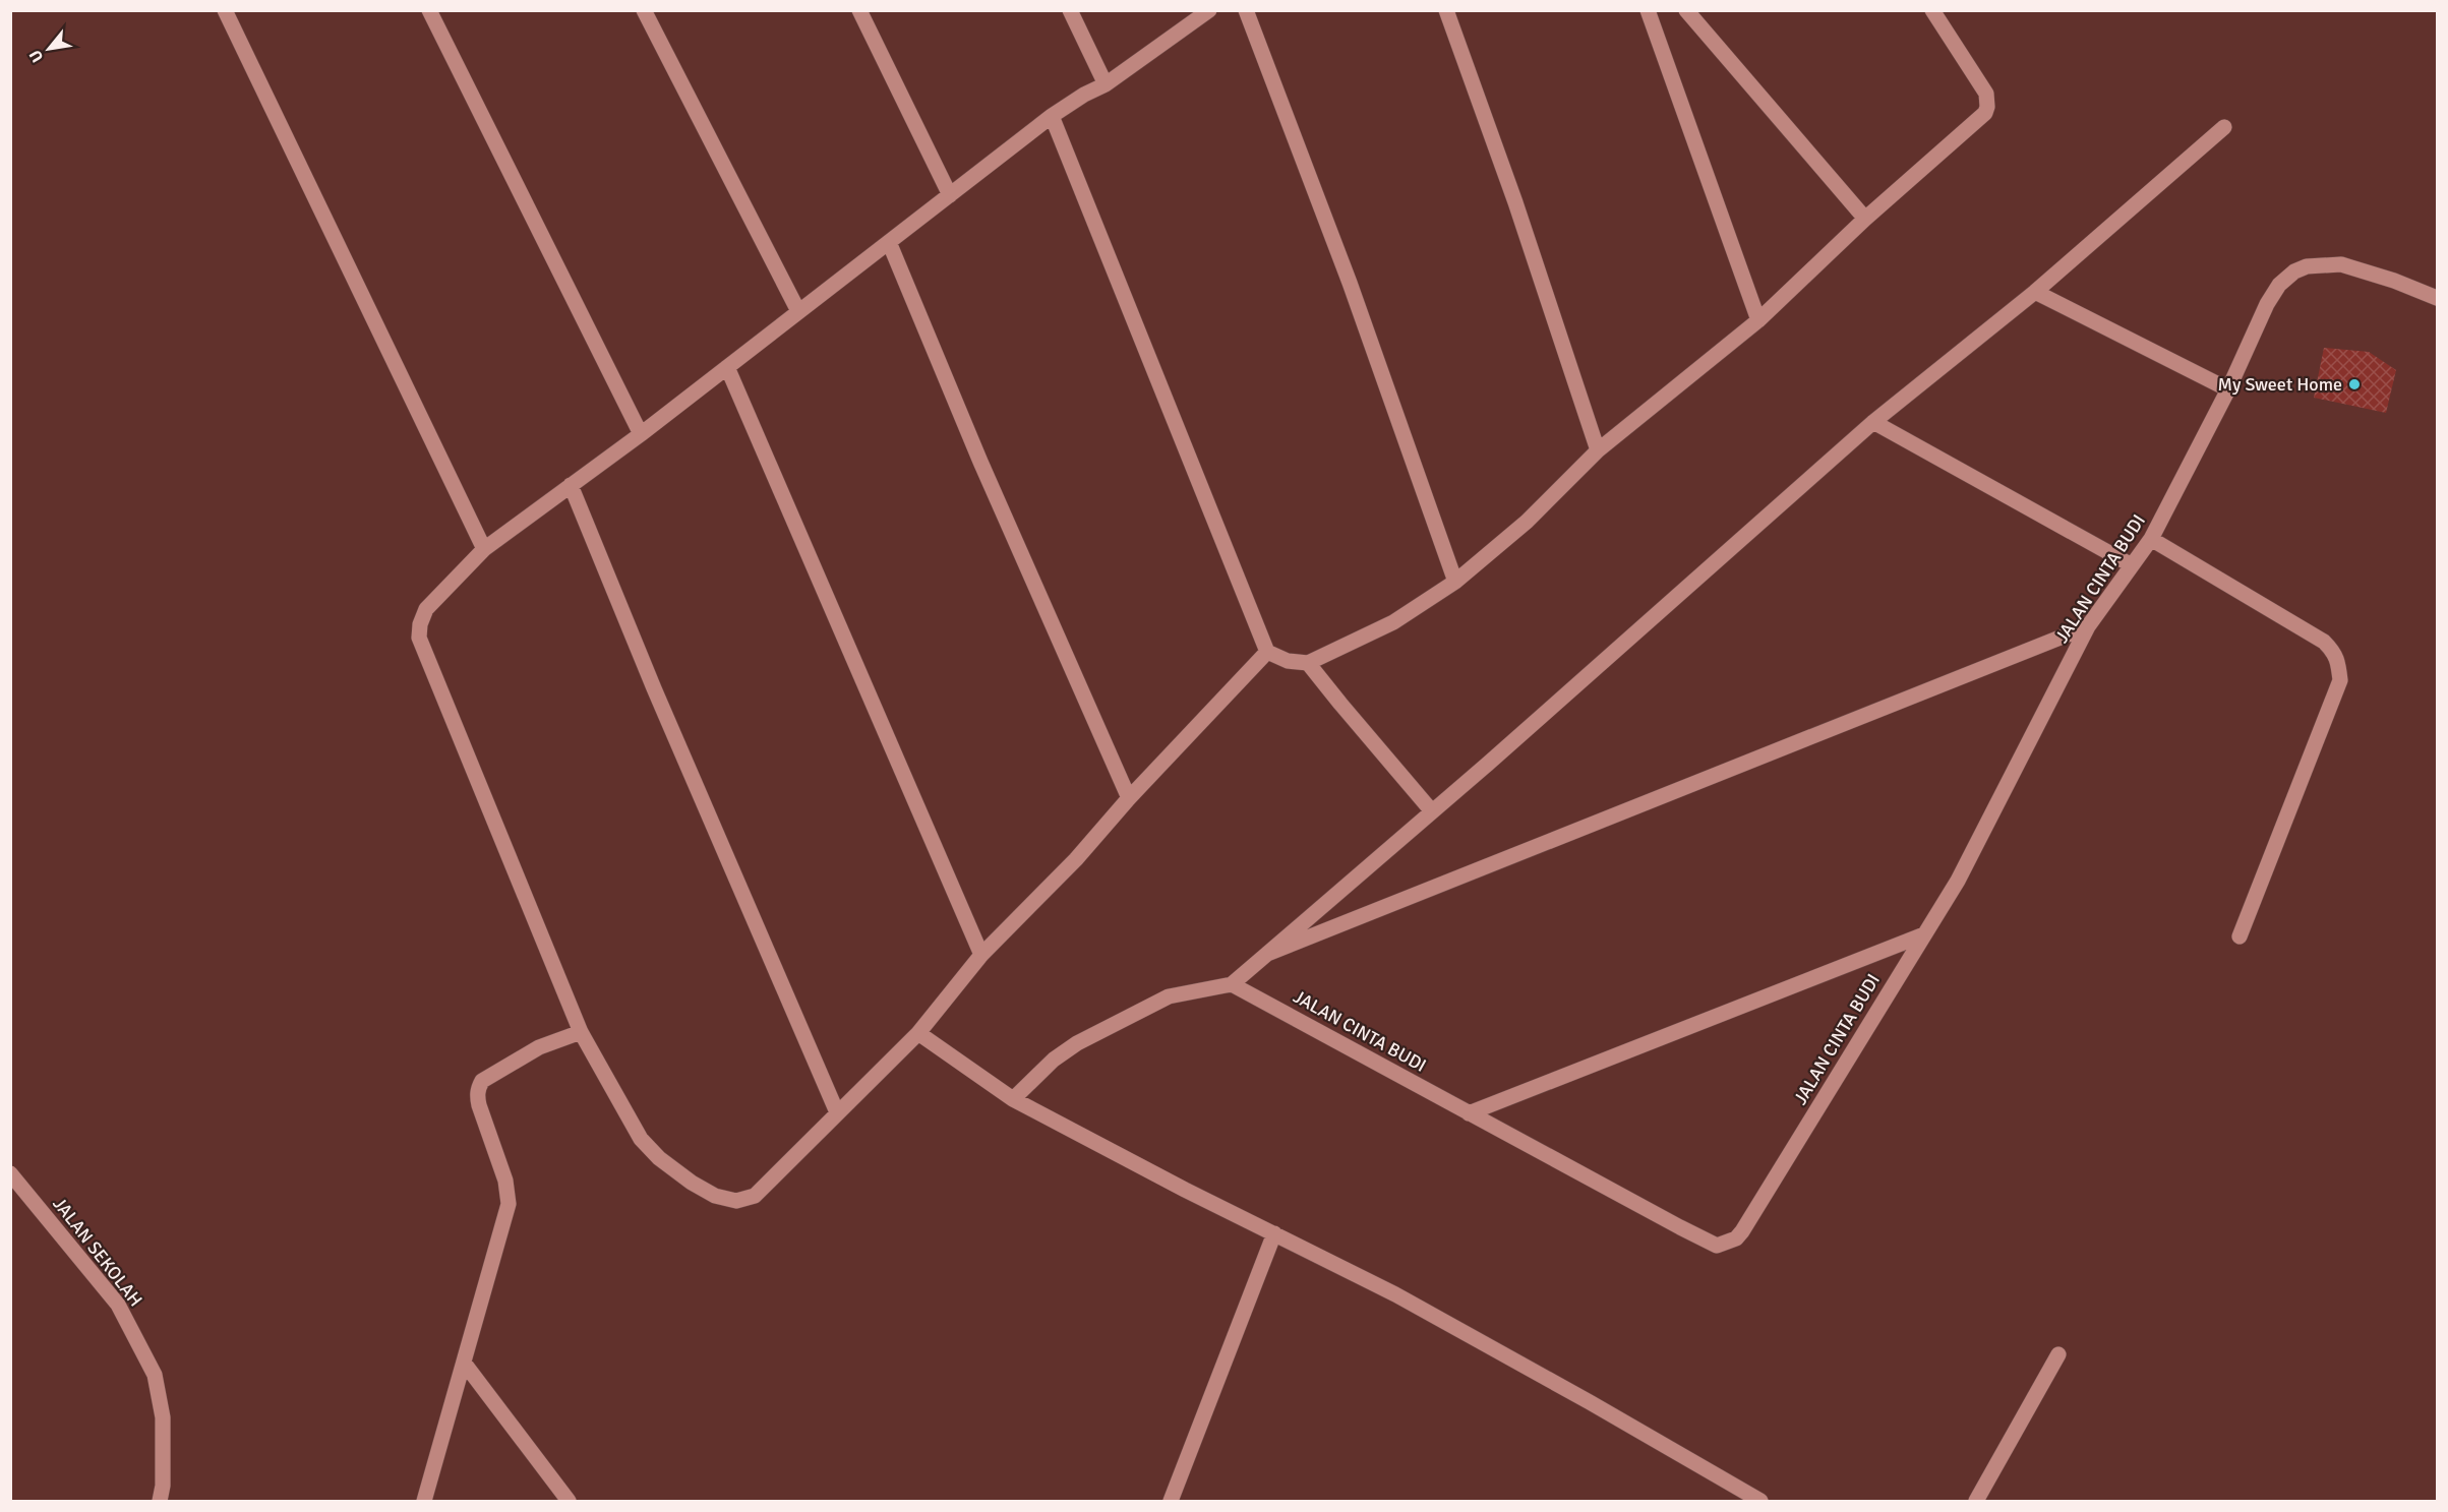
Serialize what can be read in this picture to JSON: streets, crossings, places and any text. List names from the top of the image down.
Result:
{
  "streets": {
    "street": ["JALAN CINTA BUDI", "JALAN SEKOLAH"]
  },
  "places": ["My Sweet Home"],
  "north": "bottom left"
}
